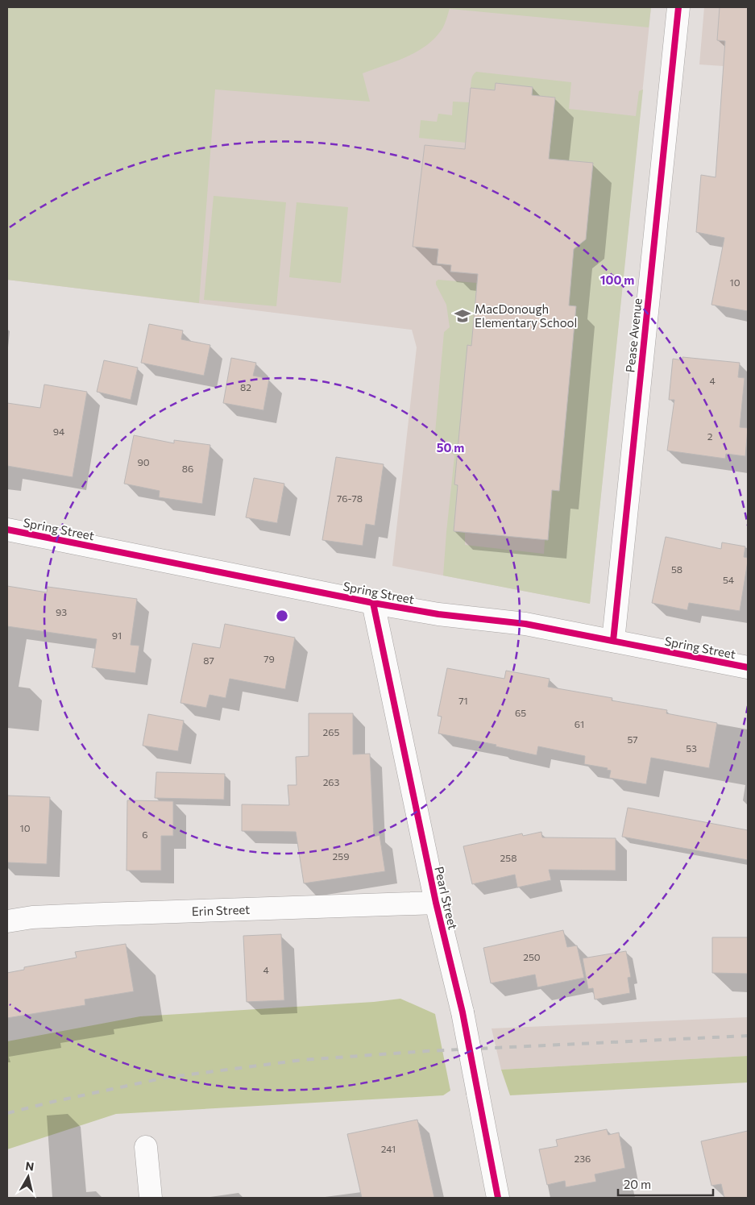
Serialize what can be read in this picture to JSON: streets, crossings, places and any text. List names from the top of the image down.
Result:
{
  "streets": {
    "street": [
      "Pease Avenue",
      "Spring Street",
      "Pearl Street",
      "Erin Street"
    ]
  },
  "crossings": [
    ["Pease Avenue", "Spring Street"],
    ["Spring Street", "Pearl Street"],
    ["Pearl Street", "Erin Street"]
  ],
  "places": {
    "school or university": ["MacDonough Elementary School"]
  },
  "house_numbers": [
    "10",
    "4",
    "82",
    "94",
    "2",
    "90",
    "86",
    "76-78",
    "58",
    "54",
    "93",
    "91",
    "79",
    "87",
    "71",
    "65",
    "61",
    "265",
    "57",
    "53",
    "263",
    "10",
    "6",
    "259",
    "258",
    "250",
    "4",
    "241",
    "236"
  ],
  "scale_bar": "20 m",
  "north": "top",
  "rings": ["100 m", "50 m"]
}
